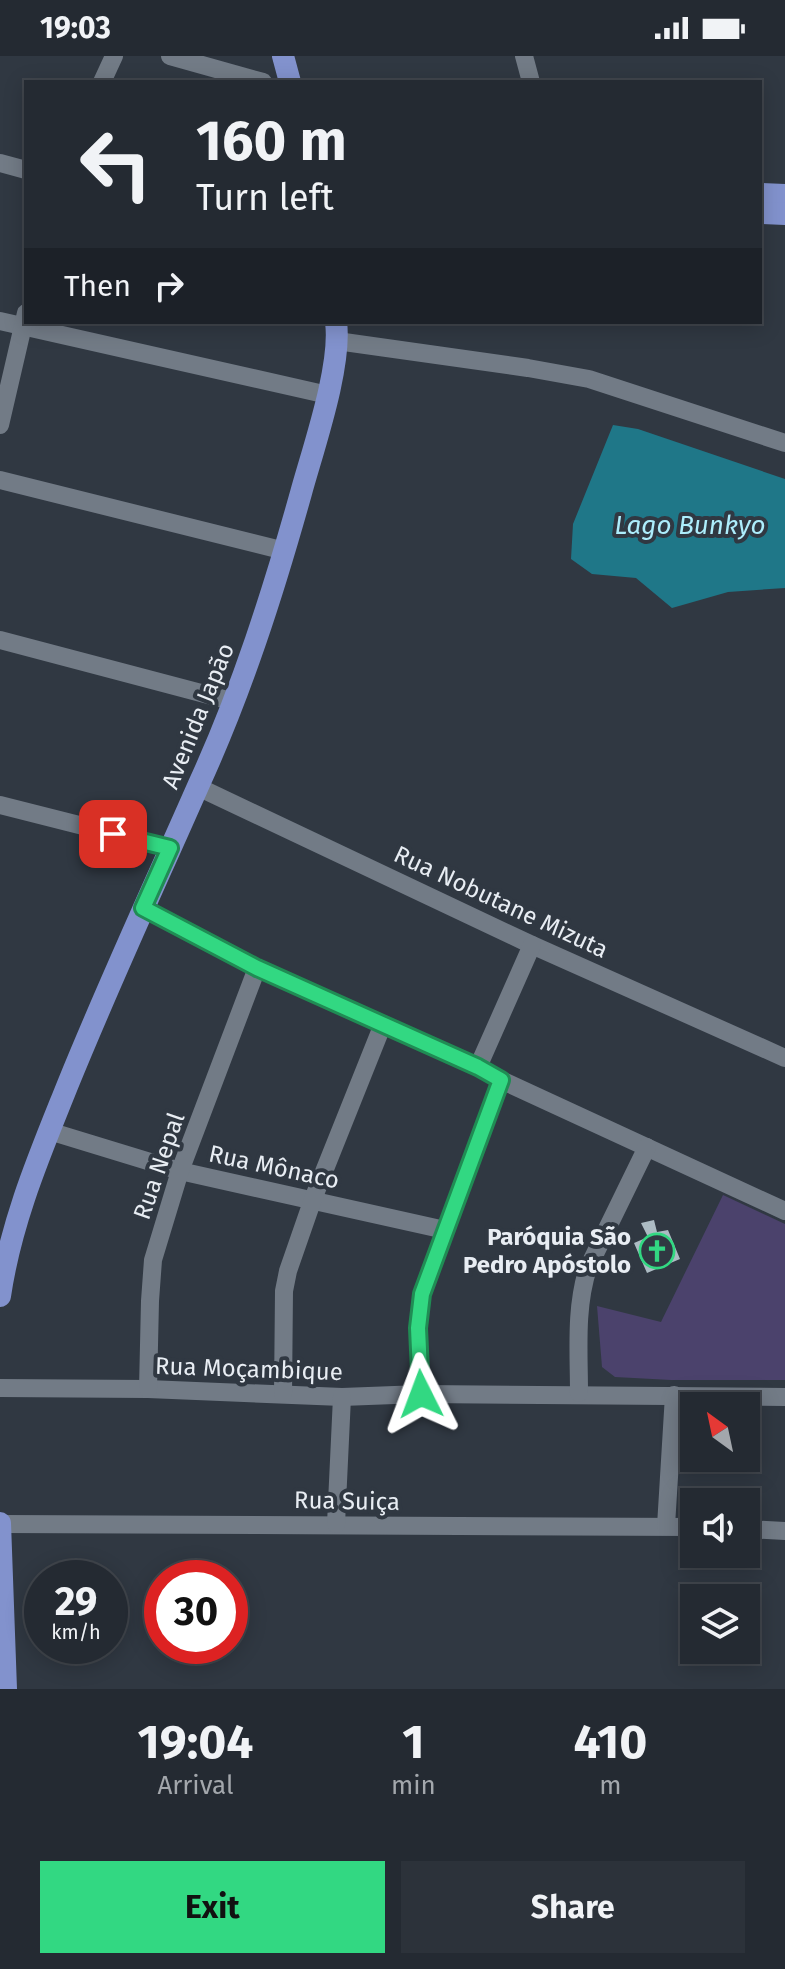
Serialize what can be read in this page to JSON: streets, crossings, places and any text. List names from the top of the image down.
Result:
{
  "streets": {
    "main road": ["Avenida Japão"],
    "street": [
      "Rua Nobutane Mizuta",
      "Rua Nepal",
      "Rua Mônaco",
      "Rua Moçambique",
      "Rua Suiça"
    ]
  },
  "crossings": [
    ["Avenida Japão", "Rua Nobutane Mizuta"],
    ["Avenida Japão", "Rua Mônaco"],
    ["Rua Nepal", "Rua Mônaco"],
    ["Rua Nepal", "Rua Moçambique"]
  ],
  "water": ["Lago Bunkyo"],
  "places": {
    "church": ["Paróquia São Pedro Apóstolo"]
  },
  "north": "top left",
  "page": {
    "status": "19:03",
    "turn": ["160 m", "Turn left"],
    "then": "Then",
    "speed": "29 km/h",
    "limit": "30",
    "eta": [
      "19:04",
      "Arrival",
      "1",
      "min",
      "410",
      "m"
    ],
    "buttons": ["Exit", "Share"]
  }
}
